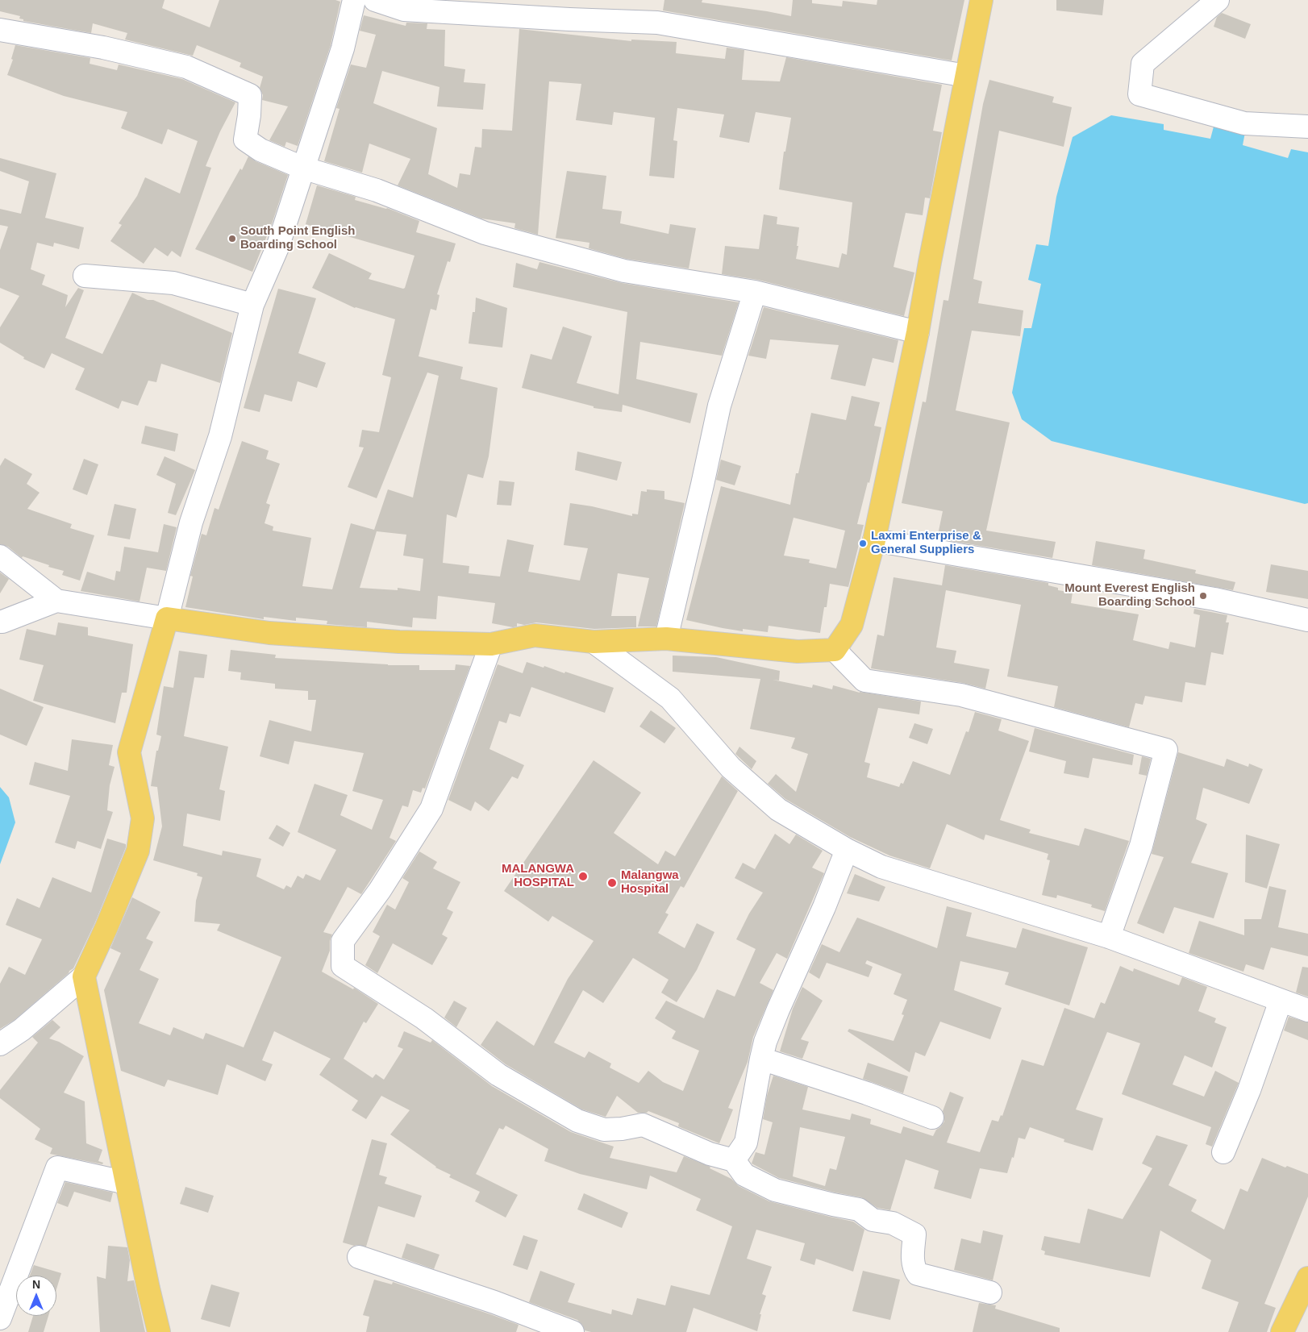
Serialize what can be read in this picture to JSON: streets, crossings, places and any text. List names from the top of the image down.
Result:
{
  "places": [
    "South Point English Boarding School",
    "Laxmi Enterprise & General Suppliers",
    "Mount Everest English Boarding School",
    "MALANGWA HOSPITAL",
    "Malangwa Hospital"
  ],
  "north": "top"
}
